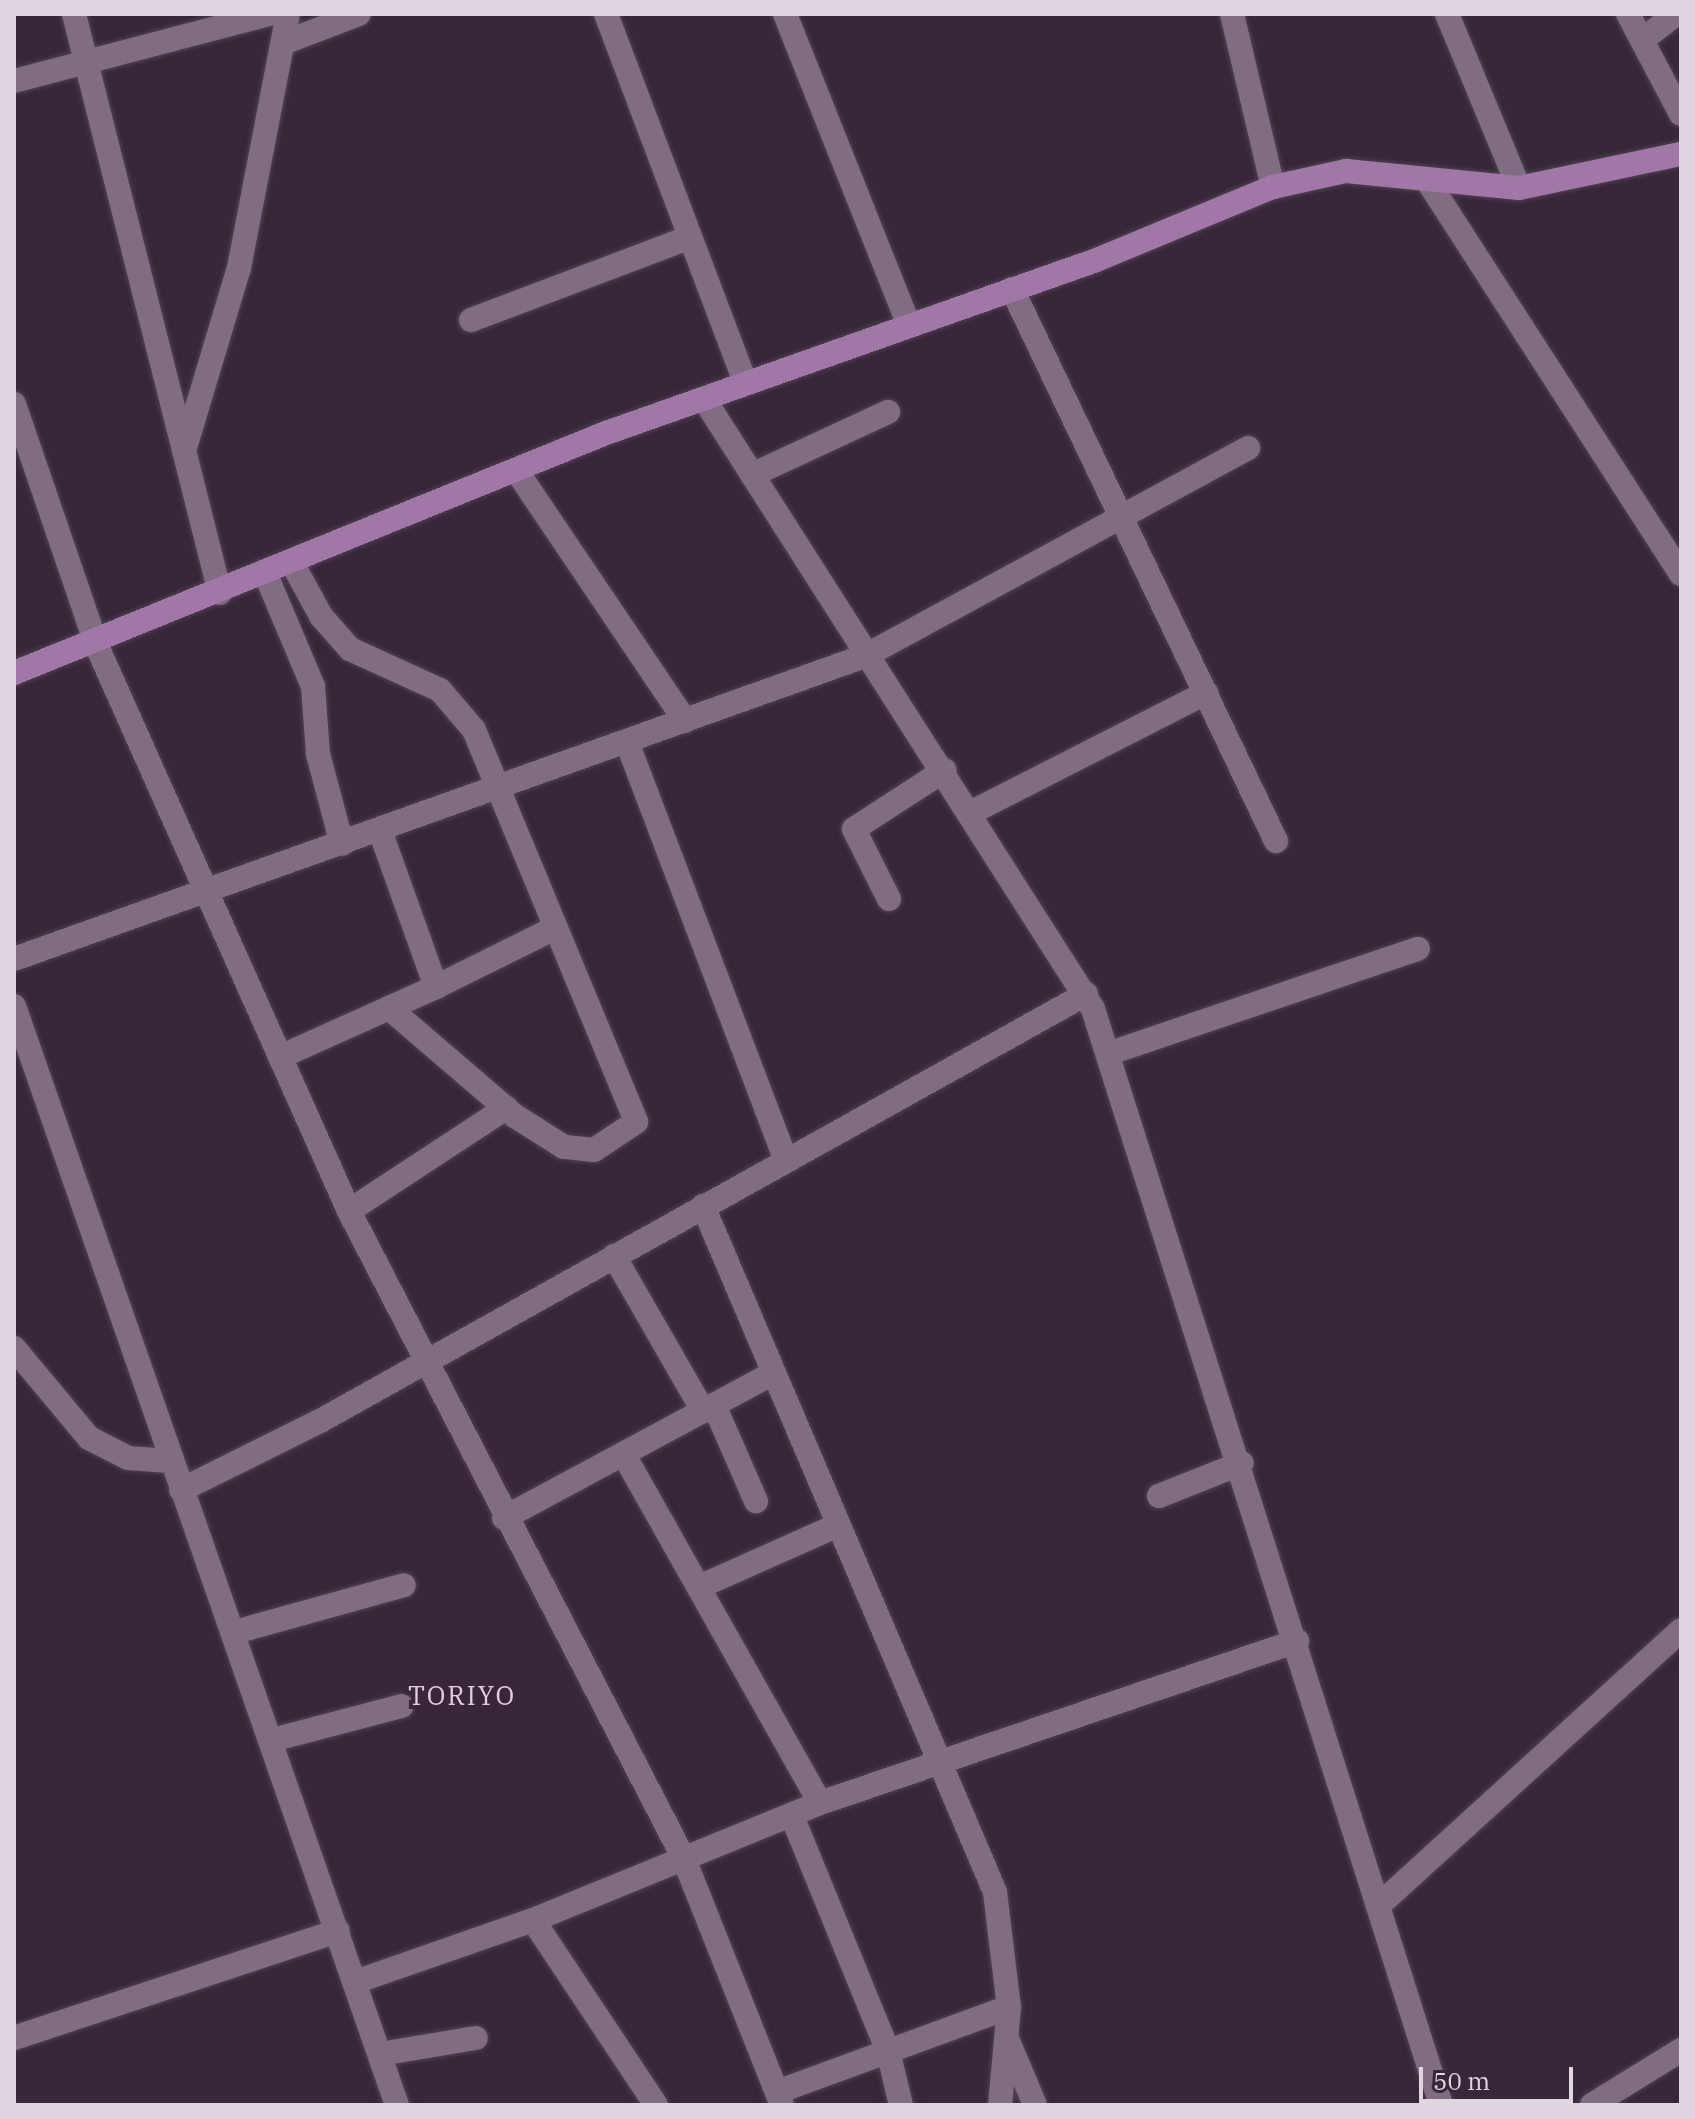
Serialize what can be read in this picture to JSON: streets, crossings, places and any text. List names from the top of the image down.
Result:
{
  "districts": ["TORIYO"],
  "scale_bar": "50 m"
}
